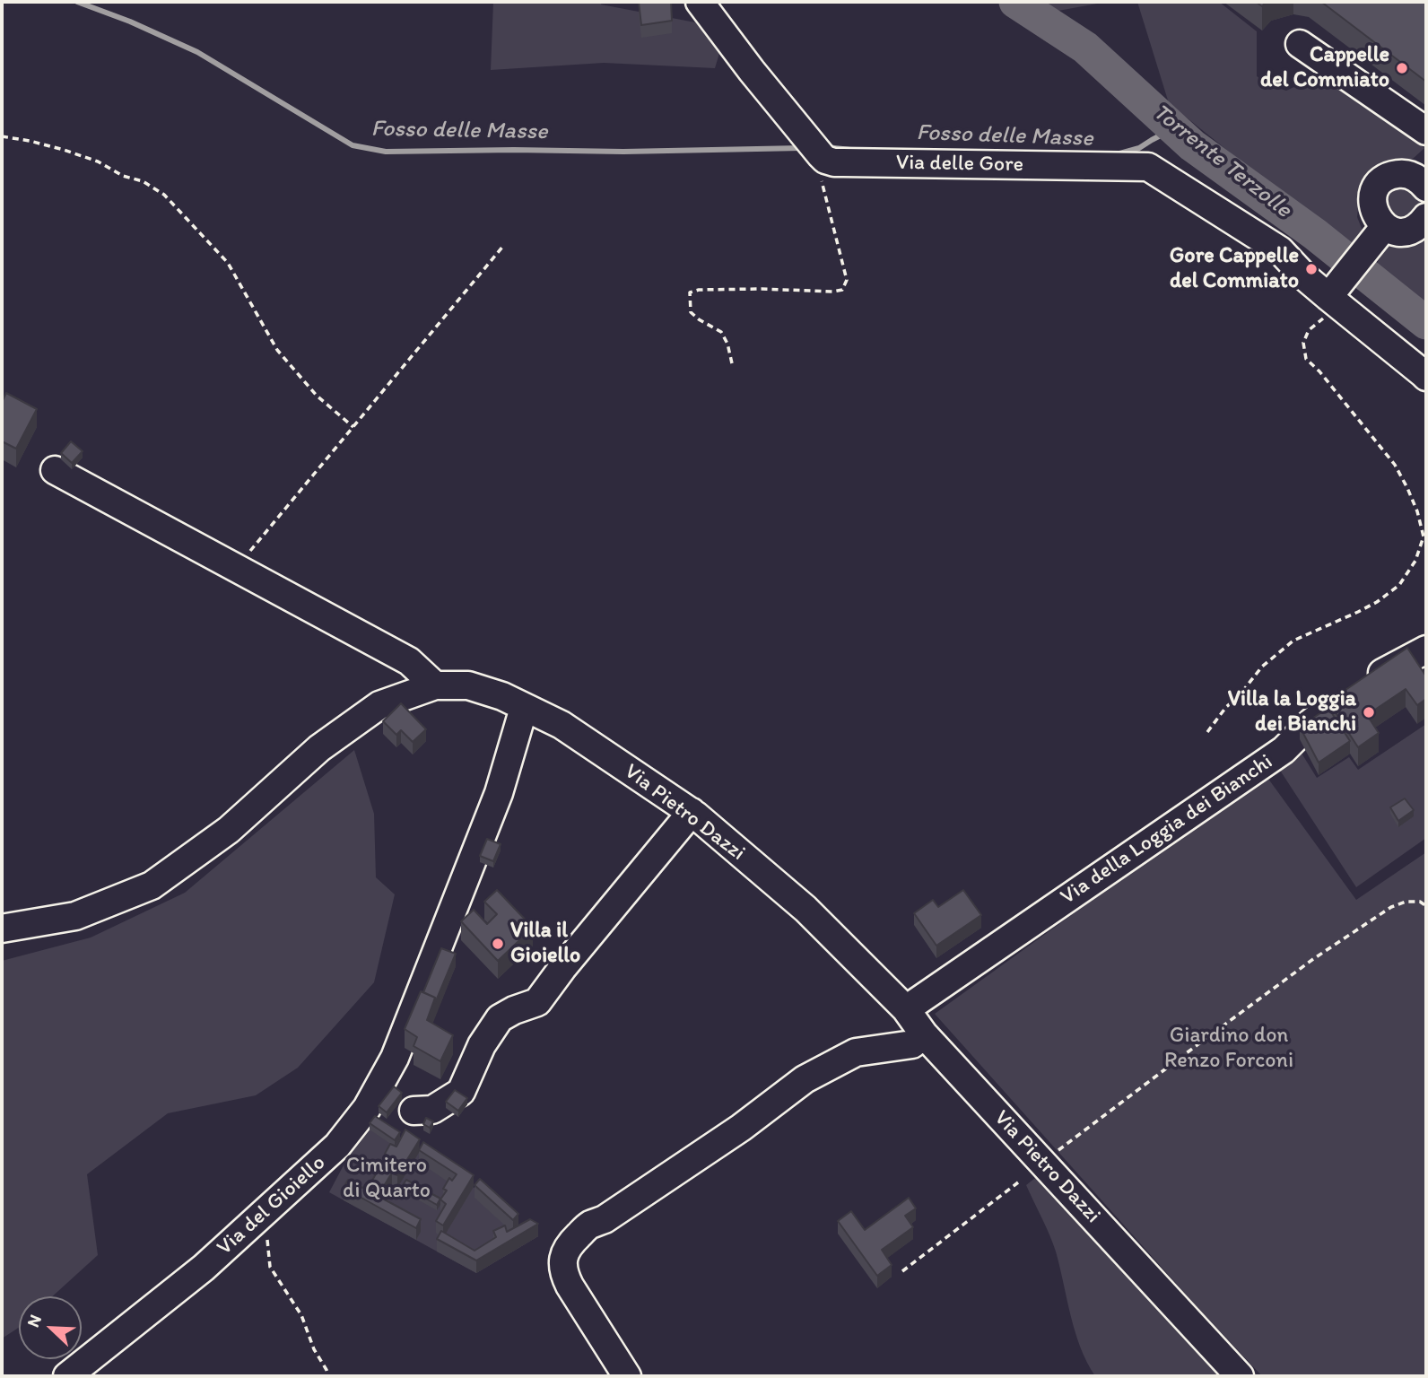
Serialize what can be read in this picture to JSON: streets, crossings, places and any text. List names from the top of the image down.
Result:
{
  "streets": {
    "street": [
      "Via delle Gore",
      "Via Pietro Dazzi",
      "Via della Loggia dei Bianchi",
      "Via del Gioiello"
    ]
  },
  "crossings": [
    ["Via Pietro Dazzi", "Via della Loggia dei Bianchi"],
    ["Via Pietro Dazzi", "Via del Gioiello"]
  ],
  "water": ["Fosso delle Masse", "Torrente Terzolle"],
  "parks": ["Giardino don Renzo Forconi", "Cimitero di Quarto"],
  "places": [
    "Cappelle del Commiato",
    "Gore Cappelle del Commiato",
    "Villa la Loggia dei Bianchi",
    "Villa il Gioiello"
  ],
  "north": "top left"
}
